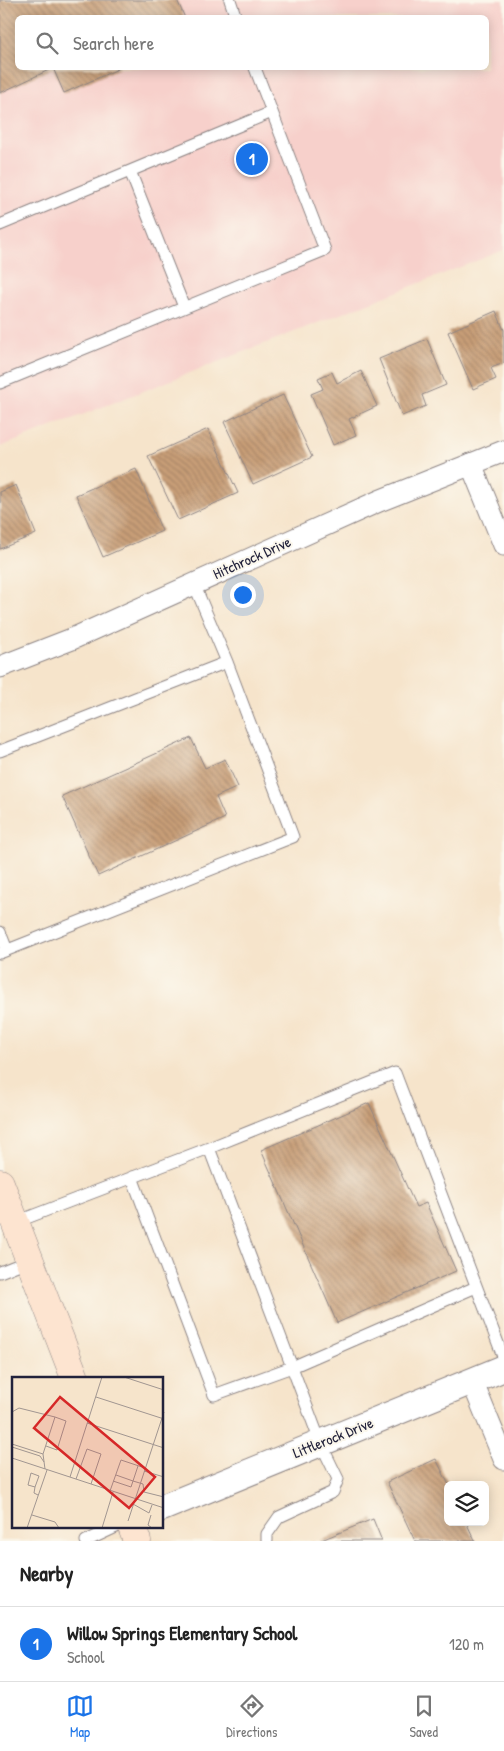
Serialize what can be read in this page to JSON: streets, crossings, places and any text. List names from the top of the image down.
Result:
{
  "streets": {
    "street": ["Hitchrock Drive", "Littlerock Drive"]
  },
  "page": {
    "search": "Search here",
    "pins": "1",
    "heading": "Nearby",
    "list": [
      {
        "mark": "1",
        "name": "Willow Springs Elementary School",
        "note": "School",
        "value": "120 m"
      }
    ],
    "nav": ["Map", "Directions", "Saved"]
  }
}
